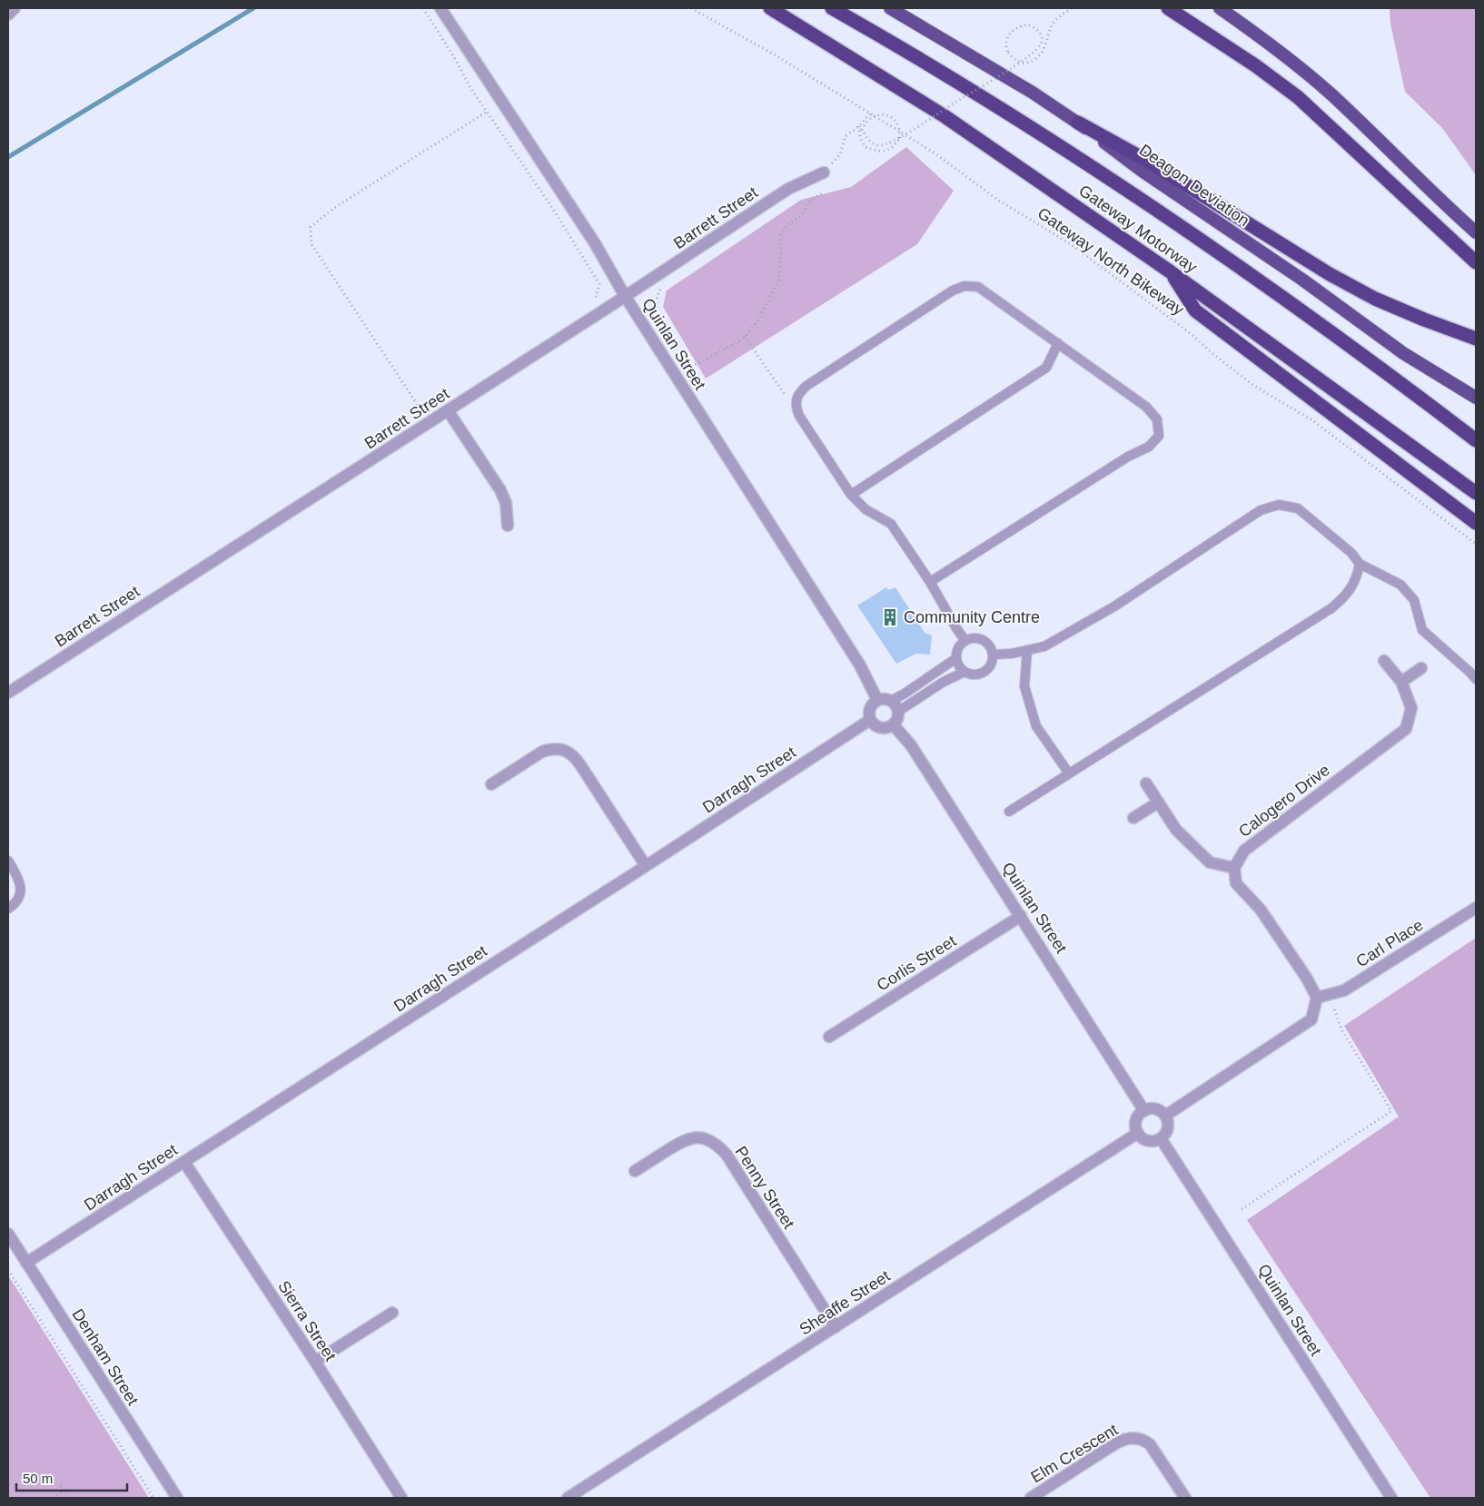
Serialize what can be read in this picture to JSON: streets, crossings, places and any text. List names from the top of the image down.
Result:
{
  "streets": {
    "highway": ["Deagon Deviation", "Gateway Motorway"],
    "street": [
      "Barrett Street",
      "Quinlan Street",
      "Darragh Street",
      "Calogero Drive",
      "Carl Place",
      "Corlis Street",
      "Penny Street",
      "Sheaffe Street",
      "Sierra Street",
      "Denham Street",
      "Elm Crescent"
    ],
    "path": ["Gateway North Bikeway"]
  },
  "crossings": [
    ["Barrett Street", "Quinlan Street"],
    ["Quinlan Street", "Darragh Street"],
    ["Quinlan Street", "Corlis Street"],
    ["Quinlan Street", "Sheaffe Street"],
    ["Darragh Street", "Sierra Street"],
    ["Darragh Street", "Denham Street"],
    ["Penny Street", "Sheaffe Street"]
  ],
  "places": {
    "building": ["Community Centre"]
  },
  "scale_bar": "50 m"
}
